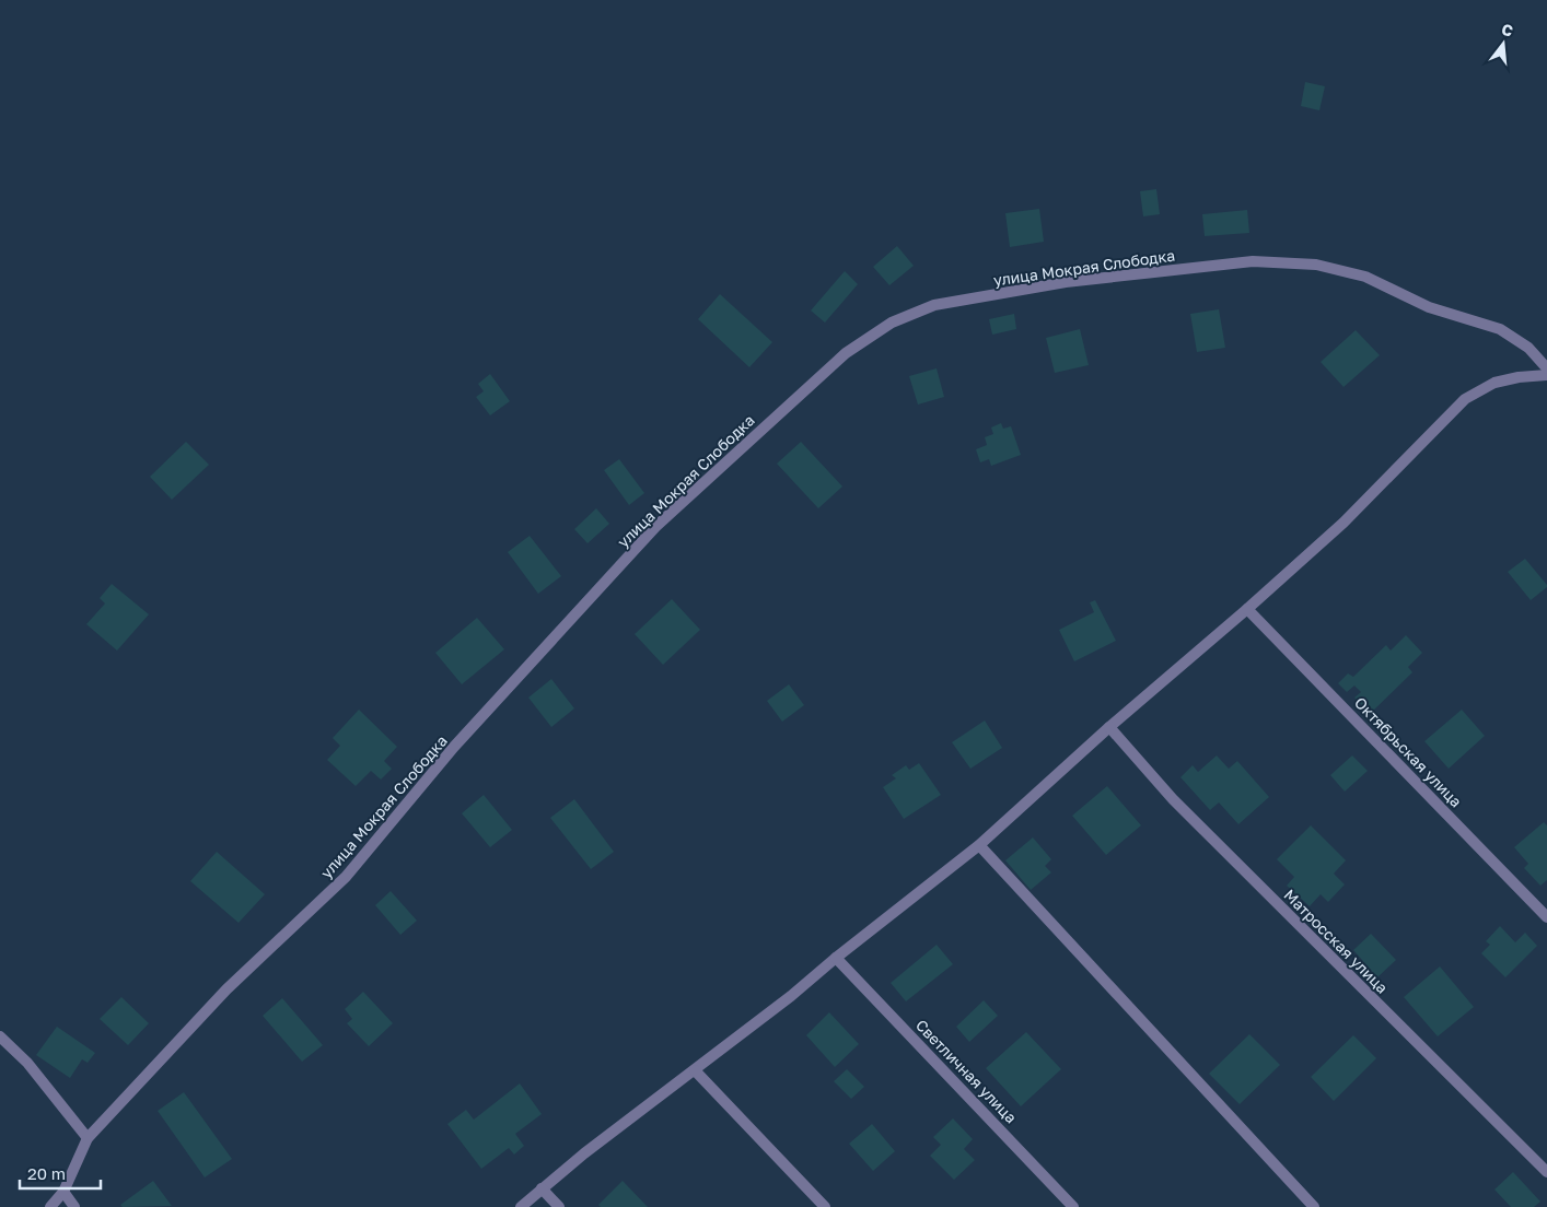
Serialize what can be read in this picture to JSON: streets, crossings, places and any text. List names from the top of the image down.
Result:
{
  "streets": {
    "street": [
      "улица Мокрая Слободка",
      "Октябрьская улица",
      "Матросская улица",
      "Светличная улица"
    ]
  },
  "scale_bar": "20 m",
  "north": "top"
}
